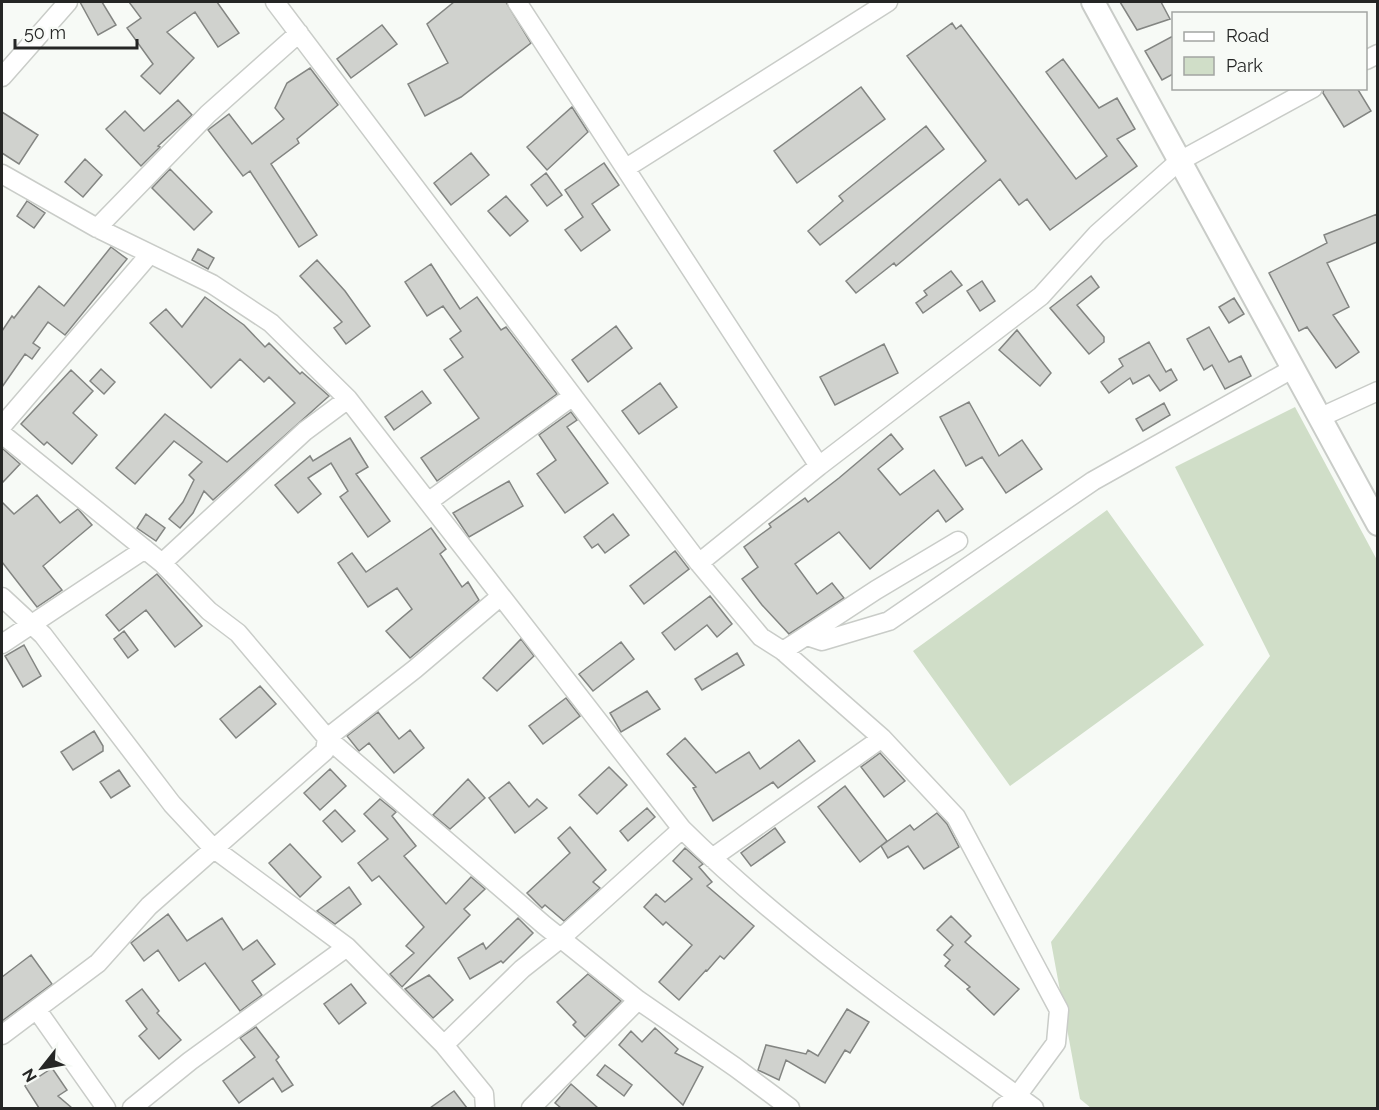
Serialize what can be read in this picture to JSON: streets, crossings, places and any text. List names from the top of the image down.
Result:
{
  "legend": ["Road", "Park"],
  "scale_bar": "50 m",
  "north": "bottom left"
}
